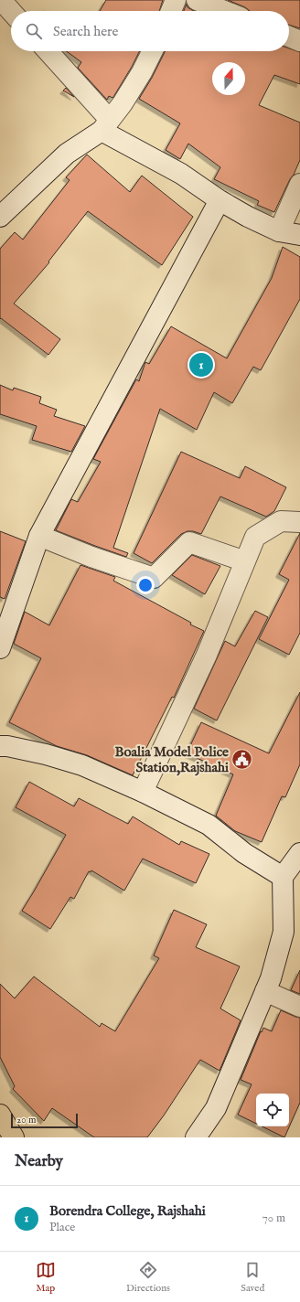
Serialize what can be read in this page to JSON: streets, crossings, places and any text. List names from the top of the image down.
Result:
{
  "places": {
    "public building": ["Boalia Model Police Station,Rajshahi"]
  },
  "scale_bar": "20 m",
  "north": "top",
  "page": {
    "search": "Search here",
    "pins": "1",
    "scale": "20 m",
    "heading": "Nearby",
    "list": [
      {
        "mark": "1",
        "name": "Borendra College, Rajshahi",
        "note": "Place",
        "value": "70 m"
      }
    ],
    "nav": ["Map", "Directions", "Saved"]
  }
}
